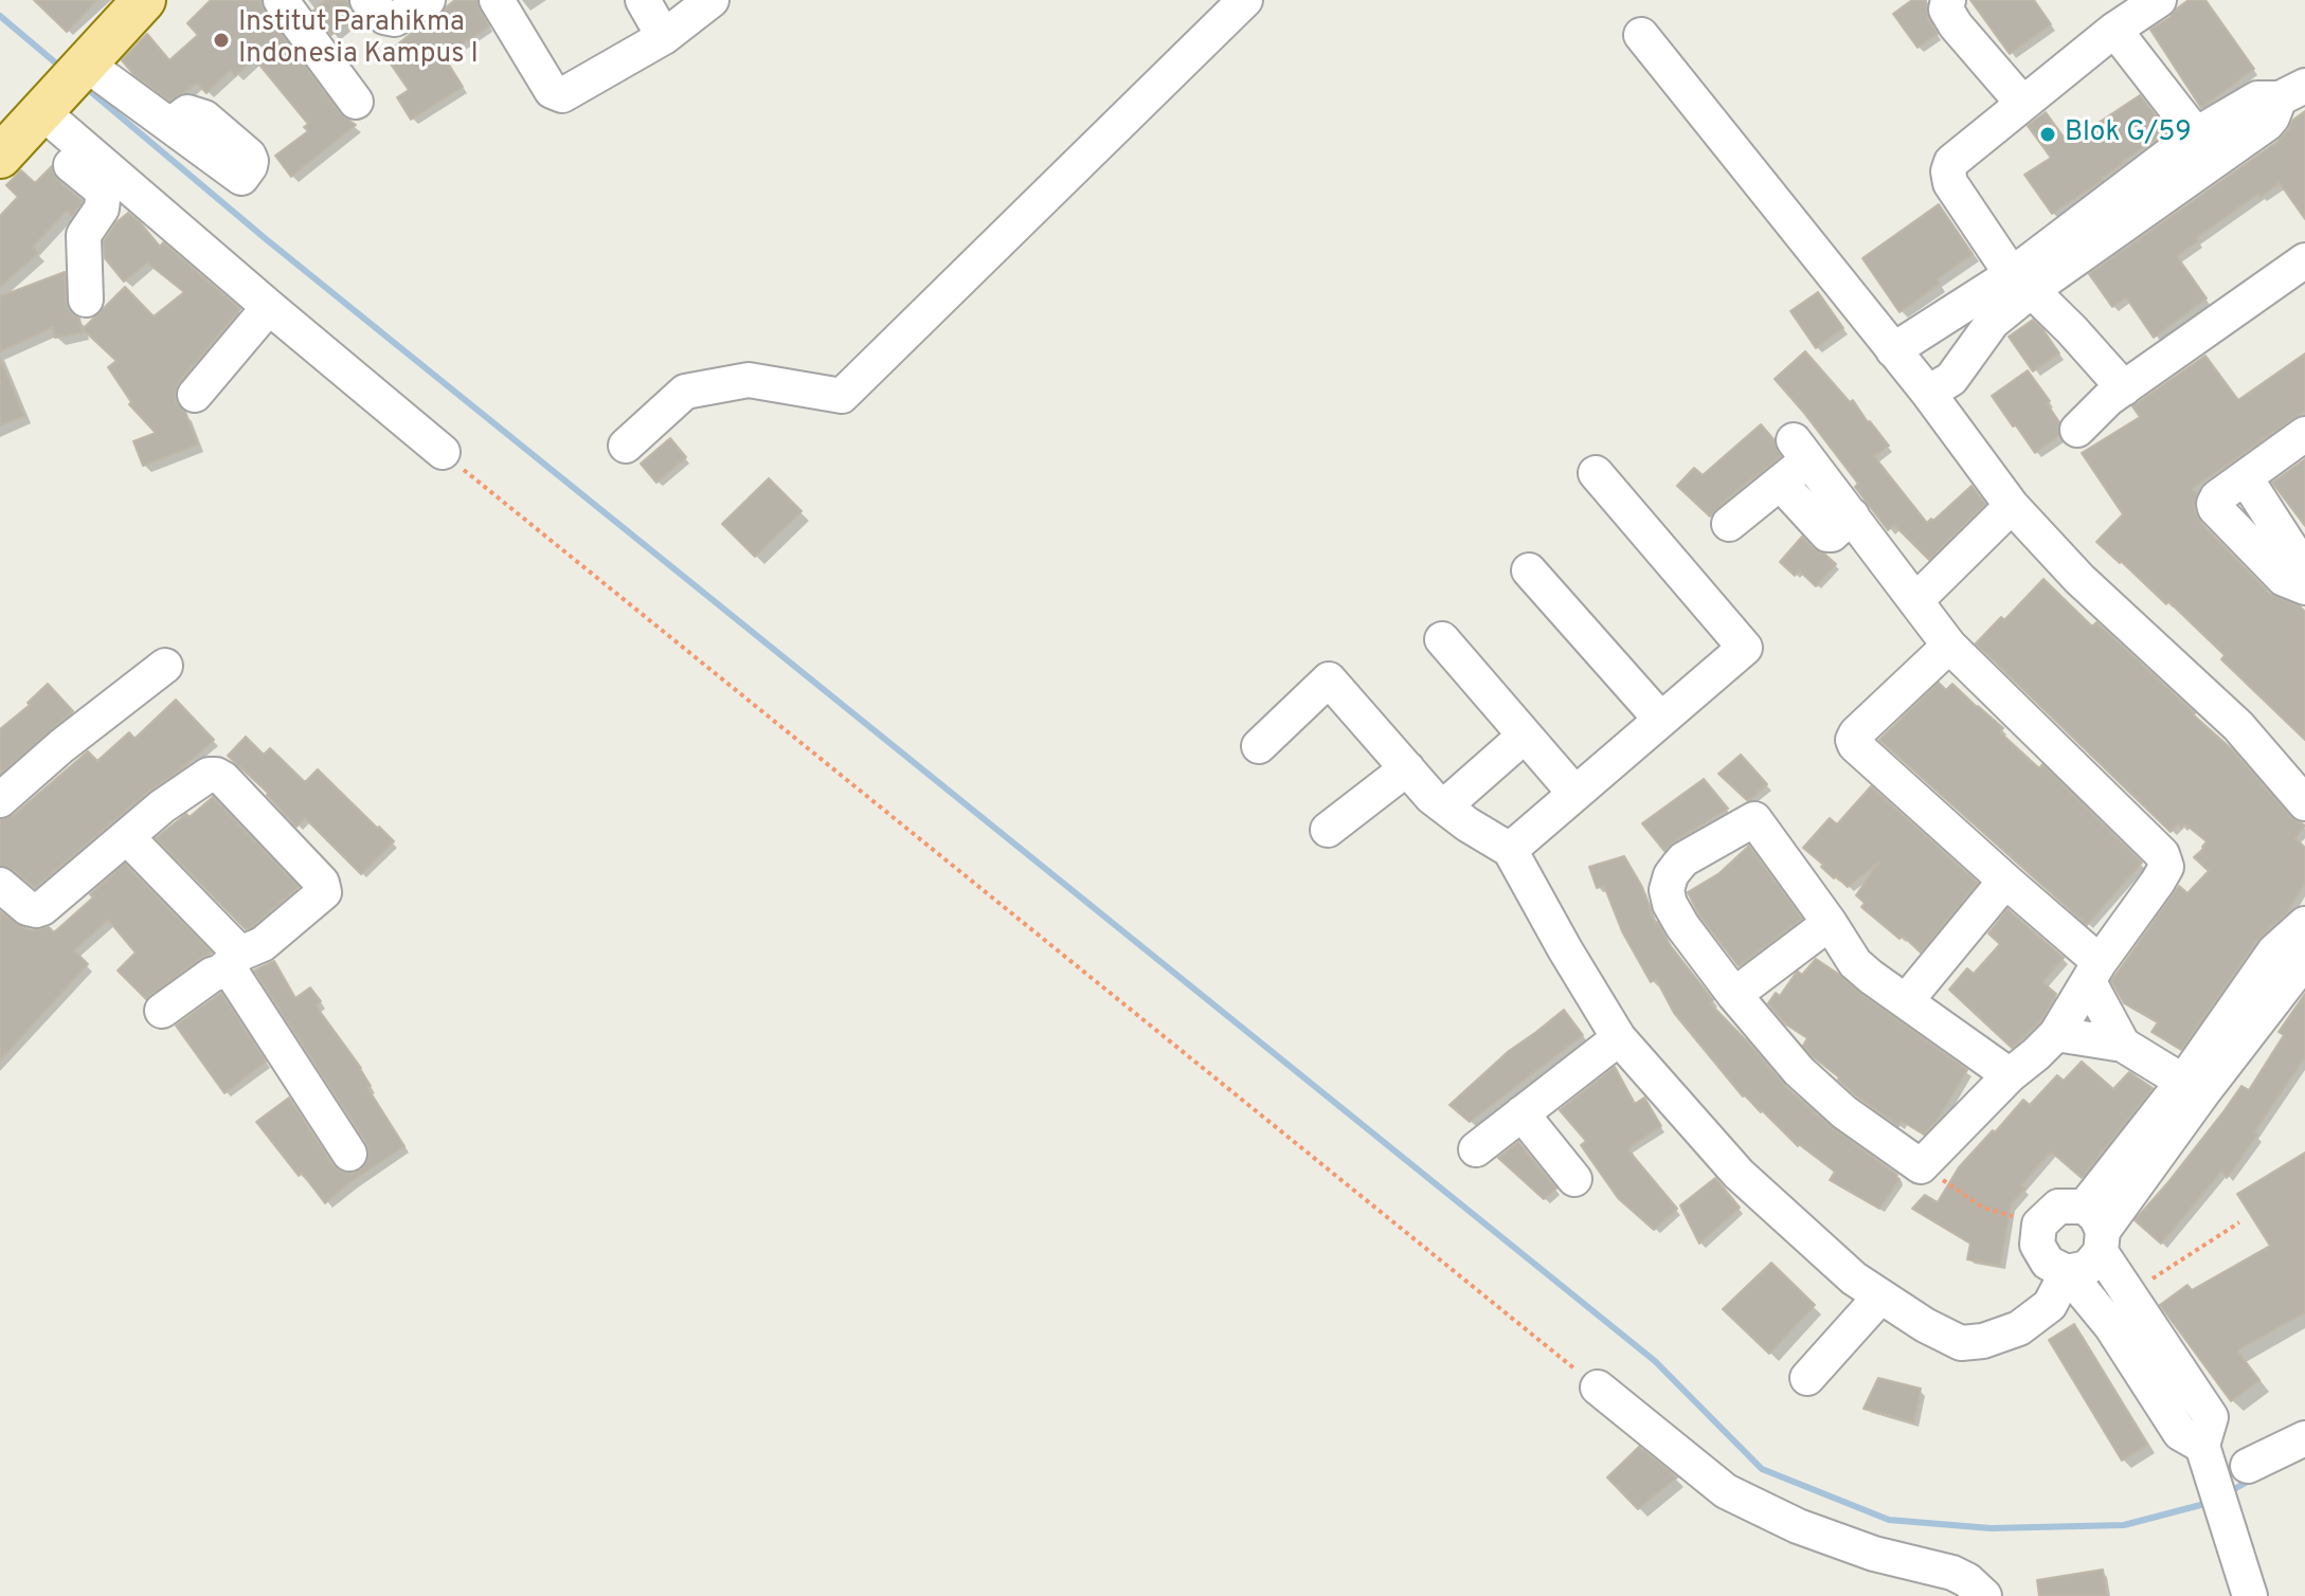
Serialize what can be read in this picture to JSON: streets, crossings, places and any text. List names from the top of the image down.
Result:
{
  "places": ["Institut Parahikma Indonesia Kampus I", "Blok G/59"]
}
